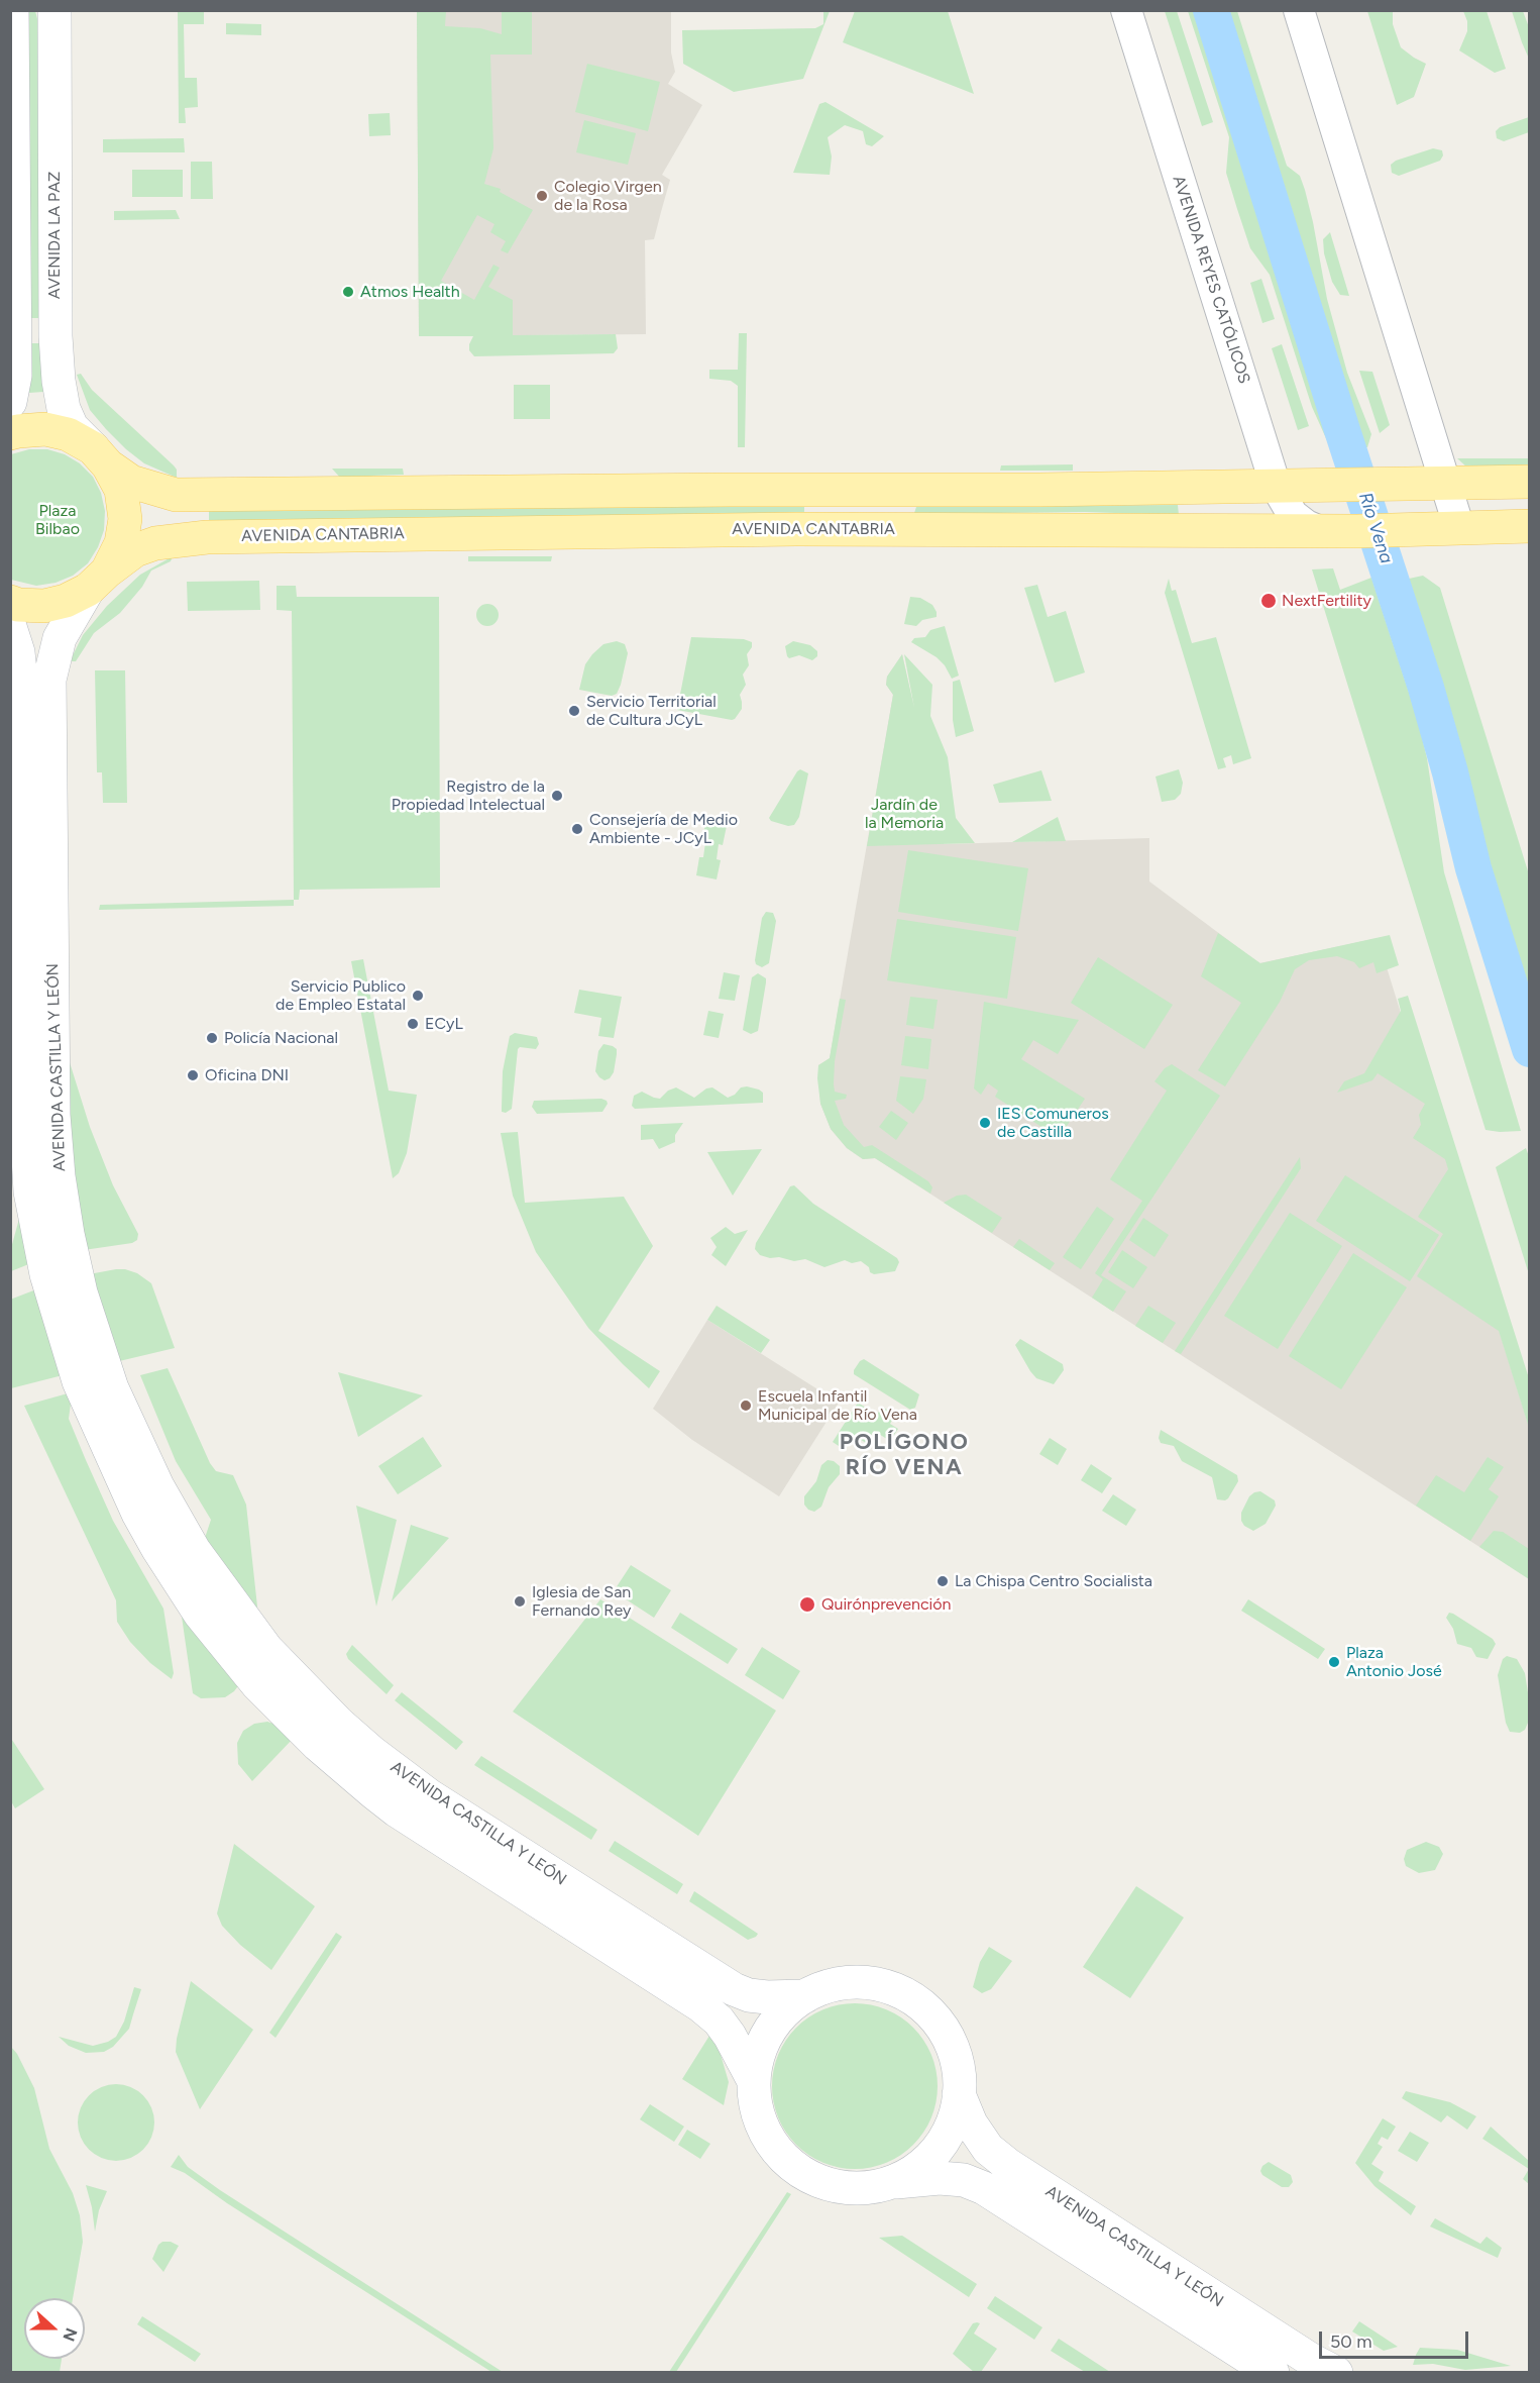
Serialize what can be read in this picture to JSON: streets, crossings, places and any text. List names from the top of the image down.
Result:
{
  "streets": {
    "main road": ["AVENIDA LA PAZ", "AVENIDA CANTABRIA", "AVENIDA CASTILLA Y LEÓN"],
    "street": ["AVENIDA REYES CATÓLICOS"]
  },
  "crossings": [
    ["AVENIDA REYES CATÓLICOS", "AVENIDA CANTABRIA"],
    ["AVENIDA CANTABRIA", "AVENIDA CASTILLA Y LEÓN"]
  ],
  "districts": ["POLÍGONO RÍO VENA"],
  "water": ["Río Vena"],
  "parks": ["Plaza Bilbao", "Jardín de la Memoria"],
  "places": [
    "Colegio Virgen de la Rosa",
    "Atmos Health",
    "NextFertility",
    "Servicio Territorial de Cultura JCyL",
    "Registro de la Propiedad Intelectual",
    "Consejería de Medio Ambiente - JCyL",
    "Servicio Publico de Empleo Estatal",
    "ECyL",
    "Policía Nacional",
    "Oficina DNI",
    "IES Comuneros de Castilla",
    "Escuela Infantil Municipal de Río Vena",
    "La Chispa Centro Socialista",
    "Iglesia de San Fernando Rey",
    "Quirónprevención",
    "Plaza Antonio José"
  ],
  "scale_bar": "50 m",
  "north": "right"
}
